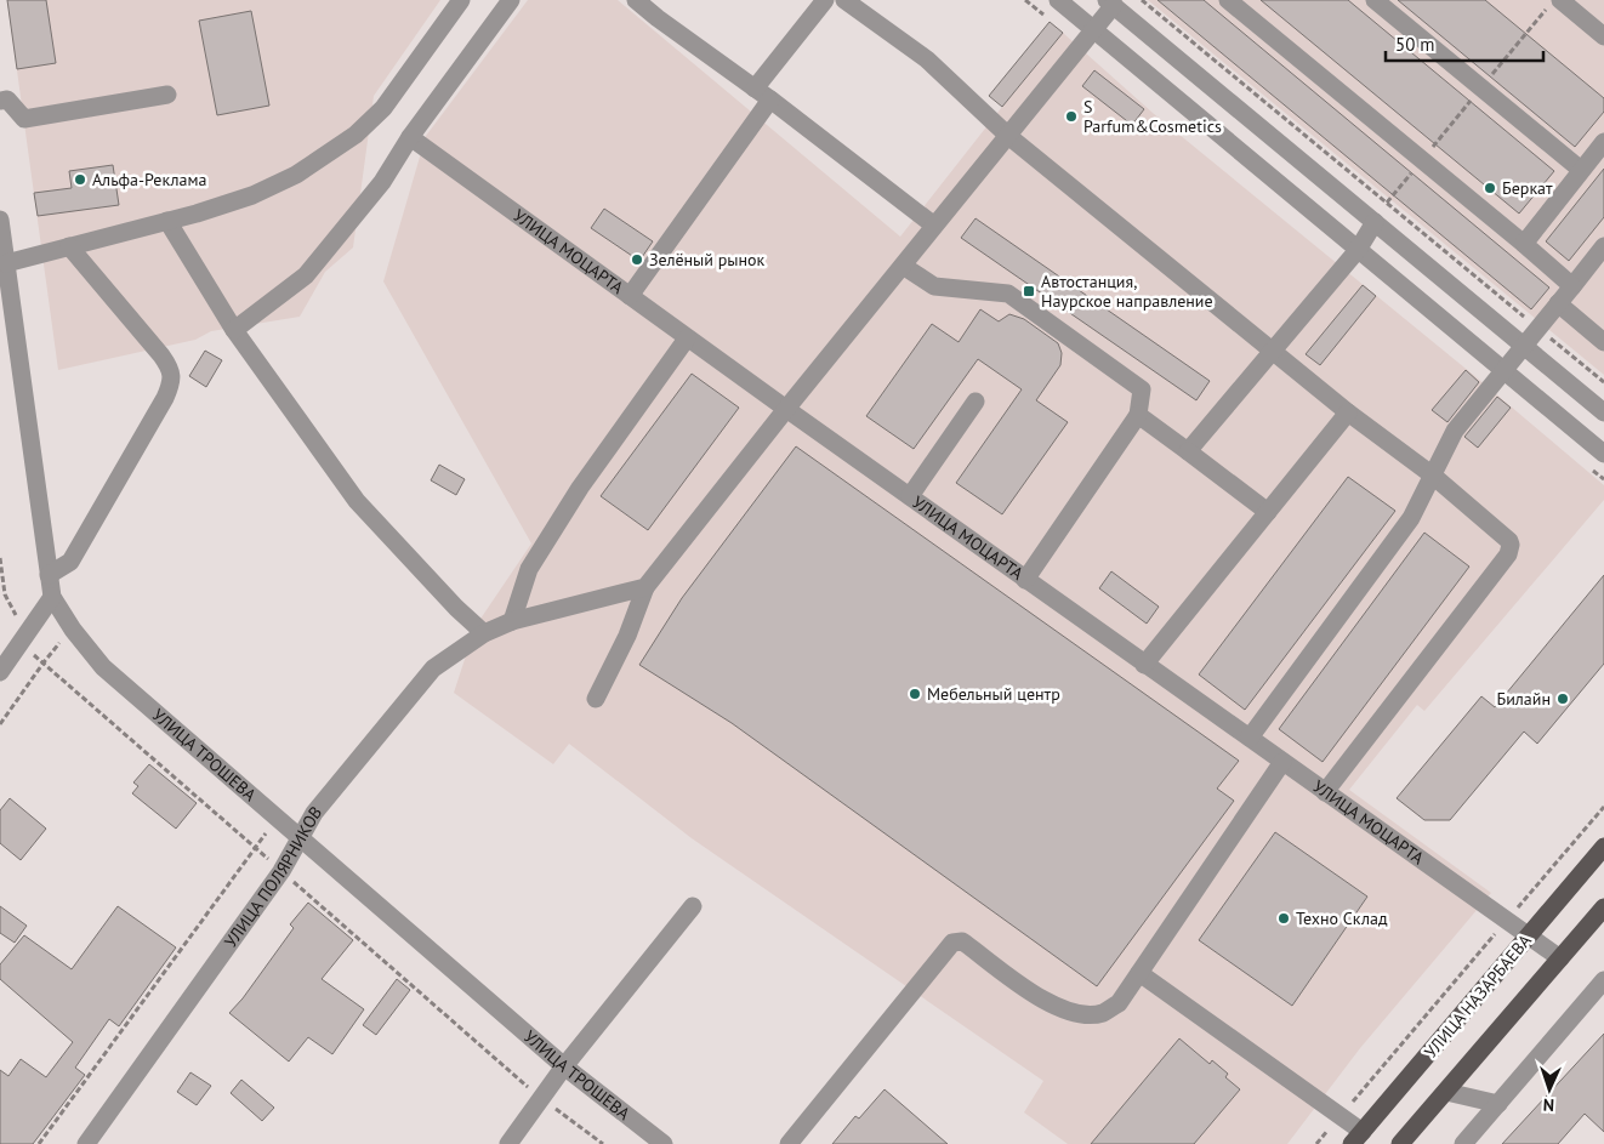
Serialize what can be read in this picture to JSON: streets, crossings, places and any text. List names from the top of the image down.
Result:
{
  "streets": {
    "main road": ["УЛИЦА НАЗАРБАЕВА"],
    "street": ["УЛИЦА МОЦАРТА", "УЛИЦА ТРОШЕВА", "УЛИЦА ПОЛЯРНИКОВ"]
  },
  "crossings": [
    ["УЛИЦА МОЦАРТА", "УЛИЦА НАЗАРБАЕВА"],
    ["УЛИЦА ТРОШЕВА", "УЛИЦА ПОЛЯРНИКОВ"]
  ],
  "places": {
    "other": [
      "S Parfum&Cosmetics",
      "Альфа-Реклама",
      "Беркат",
      "Зелёный рынок",
      "Мебельный центр",
      "Билайн",
      "Техно Склад"
    ],
    "transit": ["Автостанция, Наурское направление"]
  },
  "scale_bar": "50 m",
  "north": "bottom"
}
